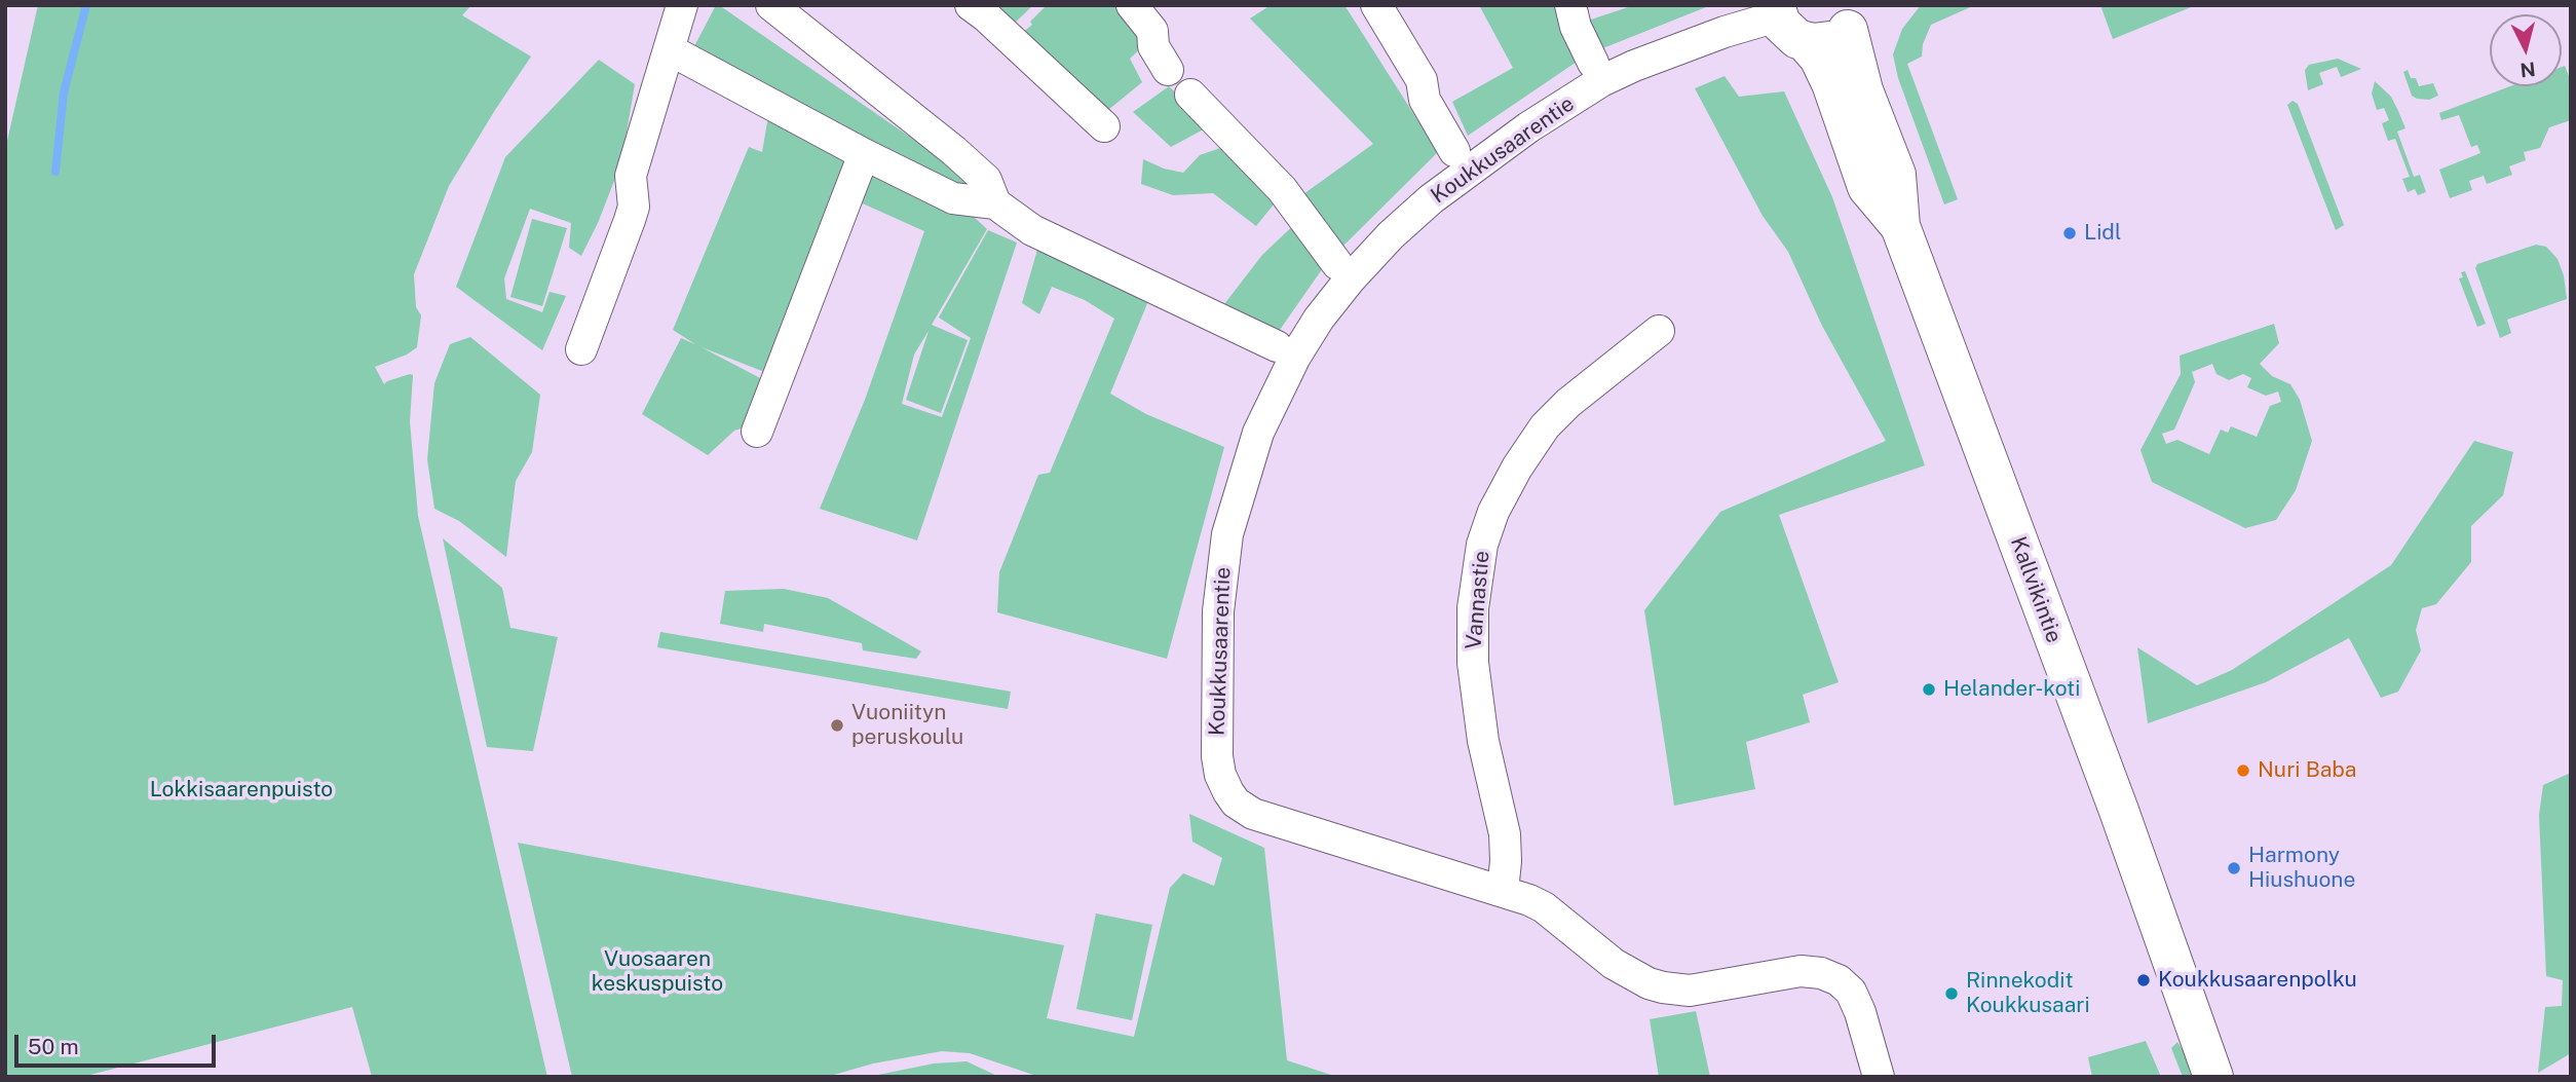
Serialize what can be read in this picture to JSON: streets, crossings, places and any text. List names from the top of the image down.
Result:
{
  "streets": {
    "main road": ["Kallvikintie"],
    "street": ["Koukkusaarentie", "Vannastie"]
  },
  "crossings": [
    ["Koukkusaarentie", "Kallvikintie"],
    ["Koukkusaarentie", "Vannastie"]
  ],
  "parks": ["Lokkisaarenpuisto", "Vuosaaren keskuspuisto"],
  "places": [
    "Lidl",
    "Helander-koti",
    "Vuoniityn peruskoulu",
    "Nuri Baba",
    "Harmony Hiushuone",
    "Koukkusaarenpolku",
    "Rinnekodit Koukkusaari"
  ],
  "scale_bar": "50 m",
  "north": "bottom"
}
